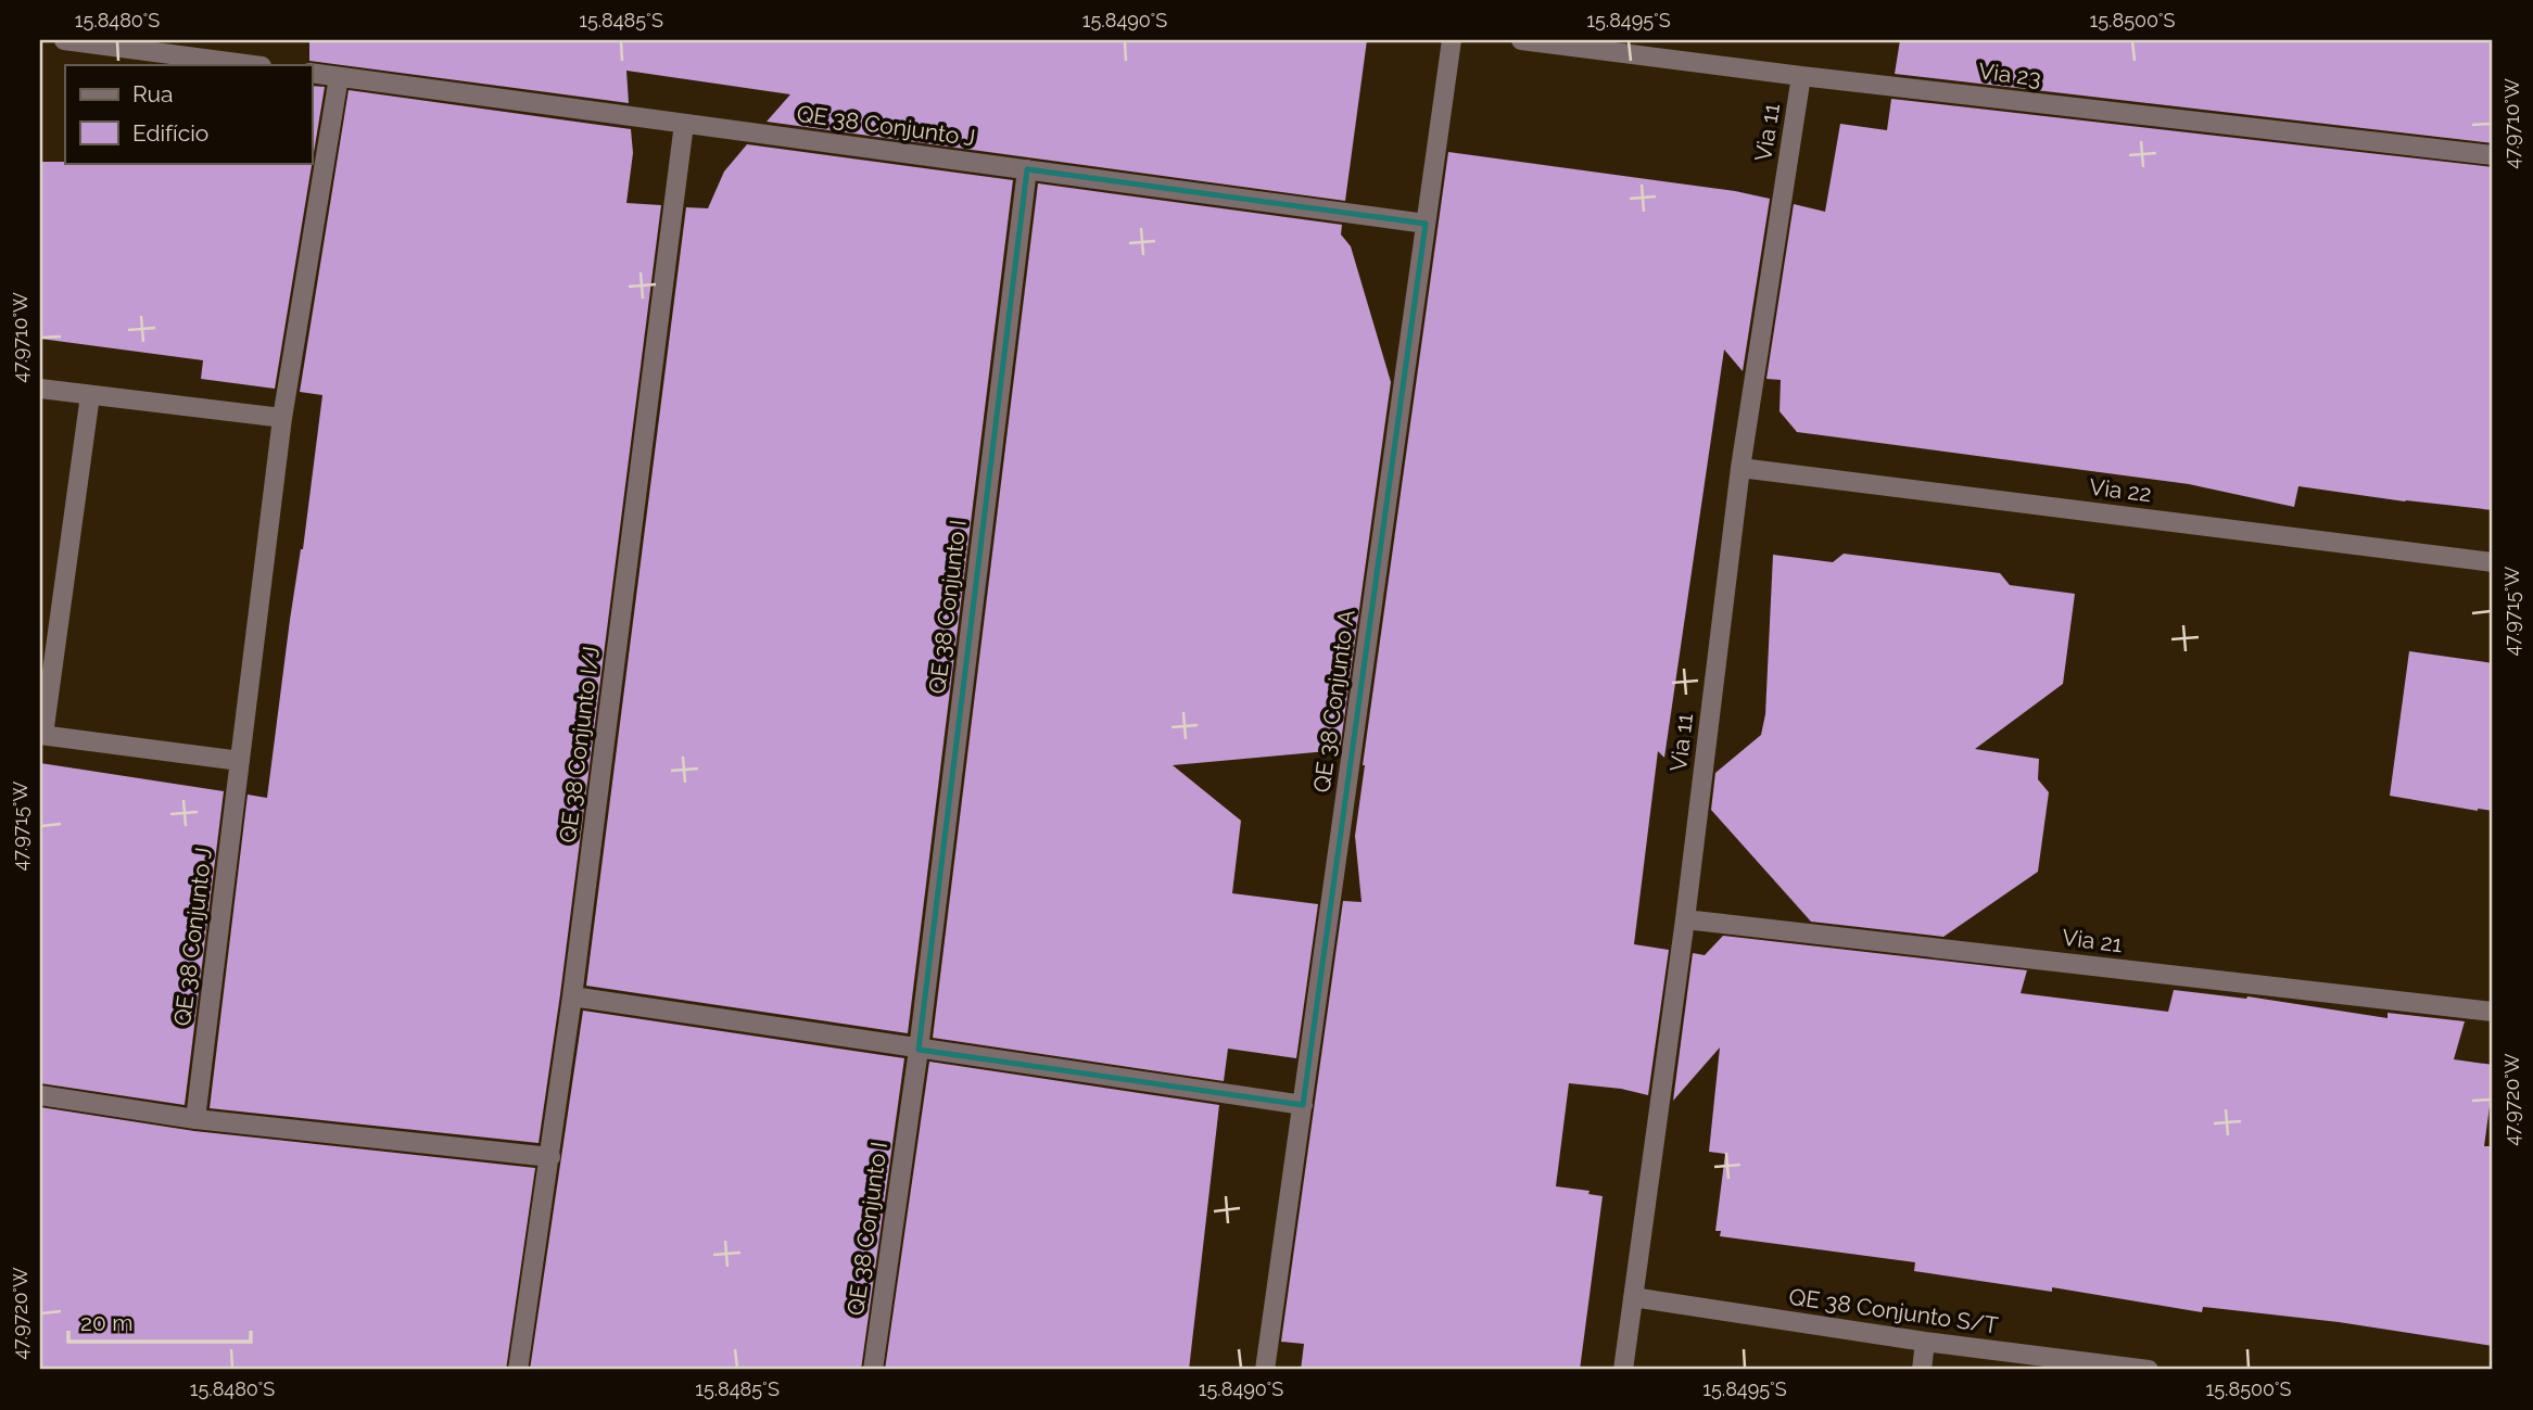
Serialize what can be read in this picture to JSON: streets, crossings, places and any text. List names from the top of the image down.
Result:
{
  "streets": {
    "street": [
      "Via 23",
      "QE 38 Conjunto J",
      "Via 11",
      "Via 22",
      "QE 38 Conjunto I",
      "QE 38 Conjunto A",
      "QE 38 Conjunto I/J",
      "Via 21",
      "QE 38 Conjunto S/T"
    ]
  },
  "crossings": [
    ["Via 23", "Via 11"],
    ["QE 38 Conjunto J", "QE 38 Conjunto I"],
    ["QE 38 Conjunto J", "QE 38 Conjunto A"],
    ["QE 38 Conjunto J", "QE 38 Conjunto I/J"],
    ["Via 11", "Via 22"],
    ["Via 11", "Via 21"],
    ["Via 11", "QE 38 Conjunto S/T"]
  ],
  "legend": ["Rua", "Edifício"],
  "scale_bar": "20 m",
  "coordinates": [
    "15.8480°S",
    "15.8485°S",
    "15.8490°S",
    "15.8495°S",
    "15.8500°S",
    "47.9710°W",
    "47.9715°W",
    "47.9720°W"
  ]
}
